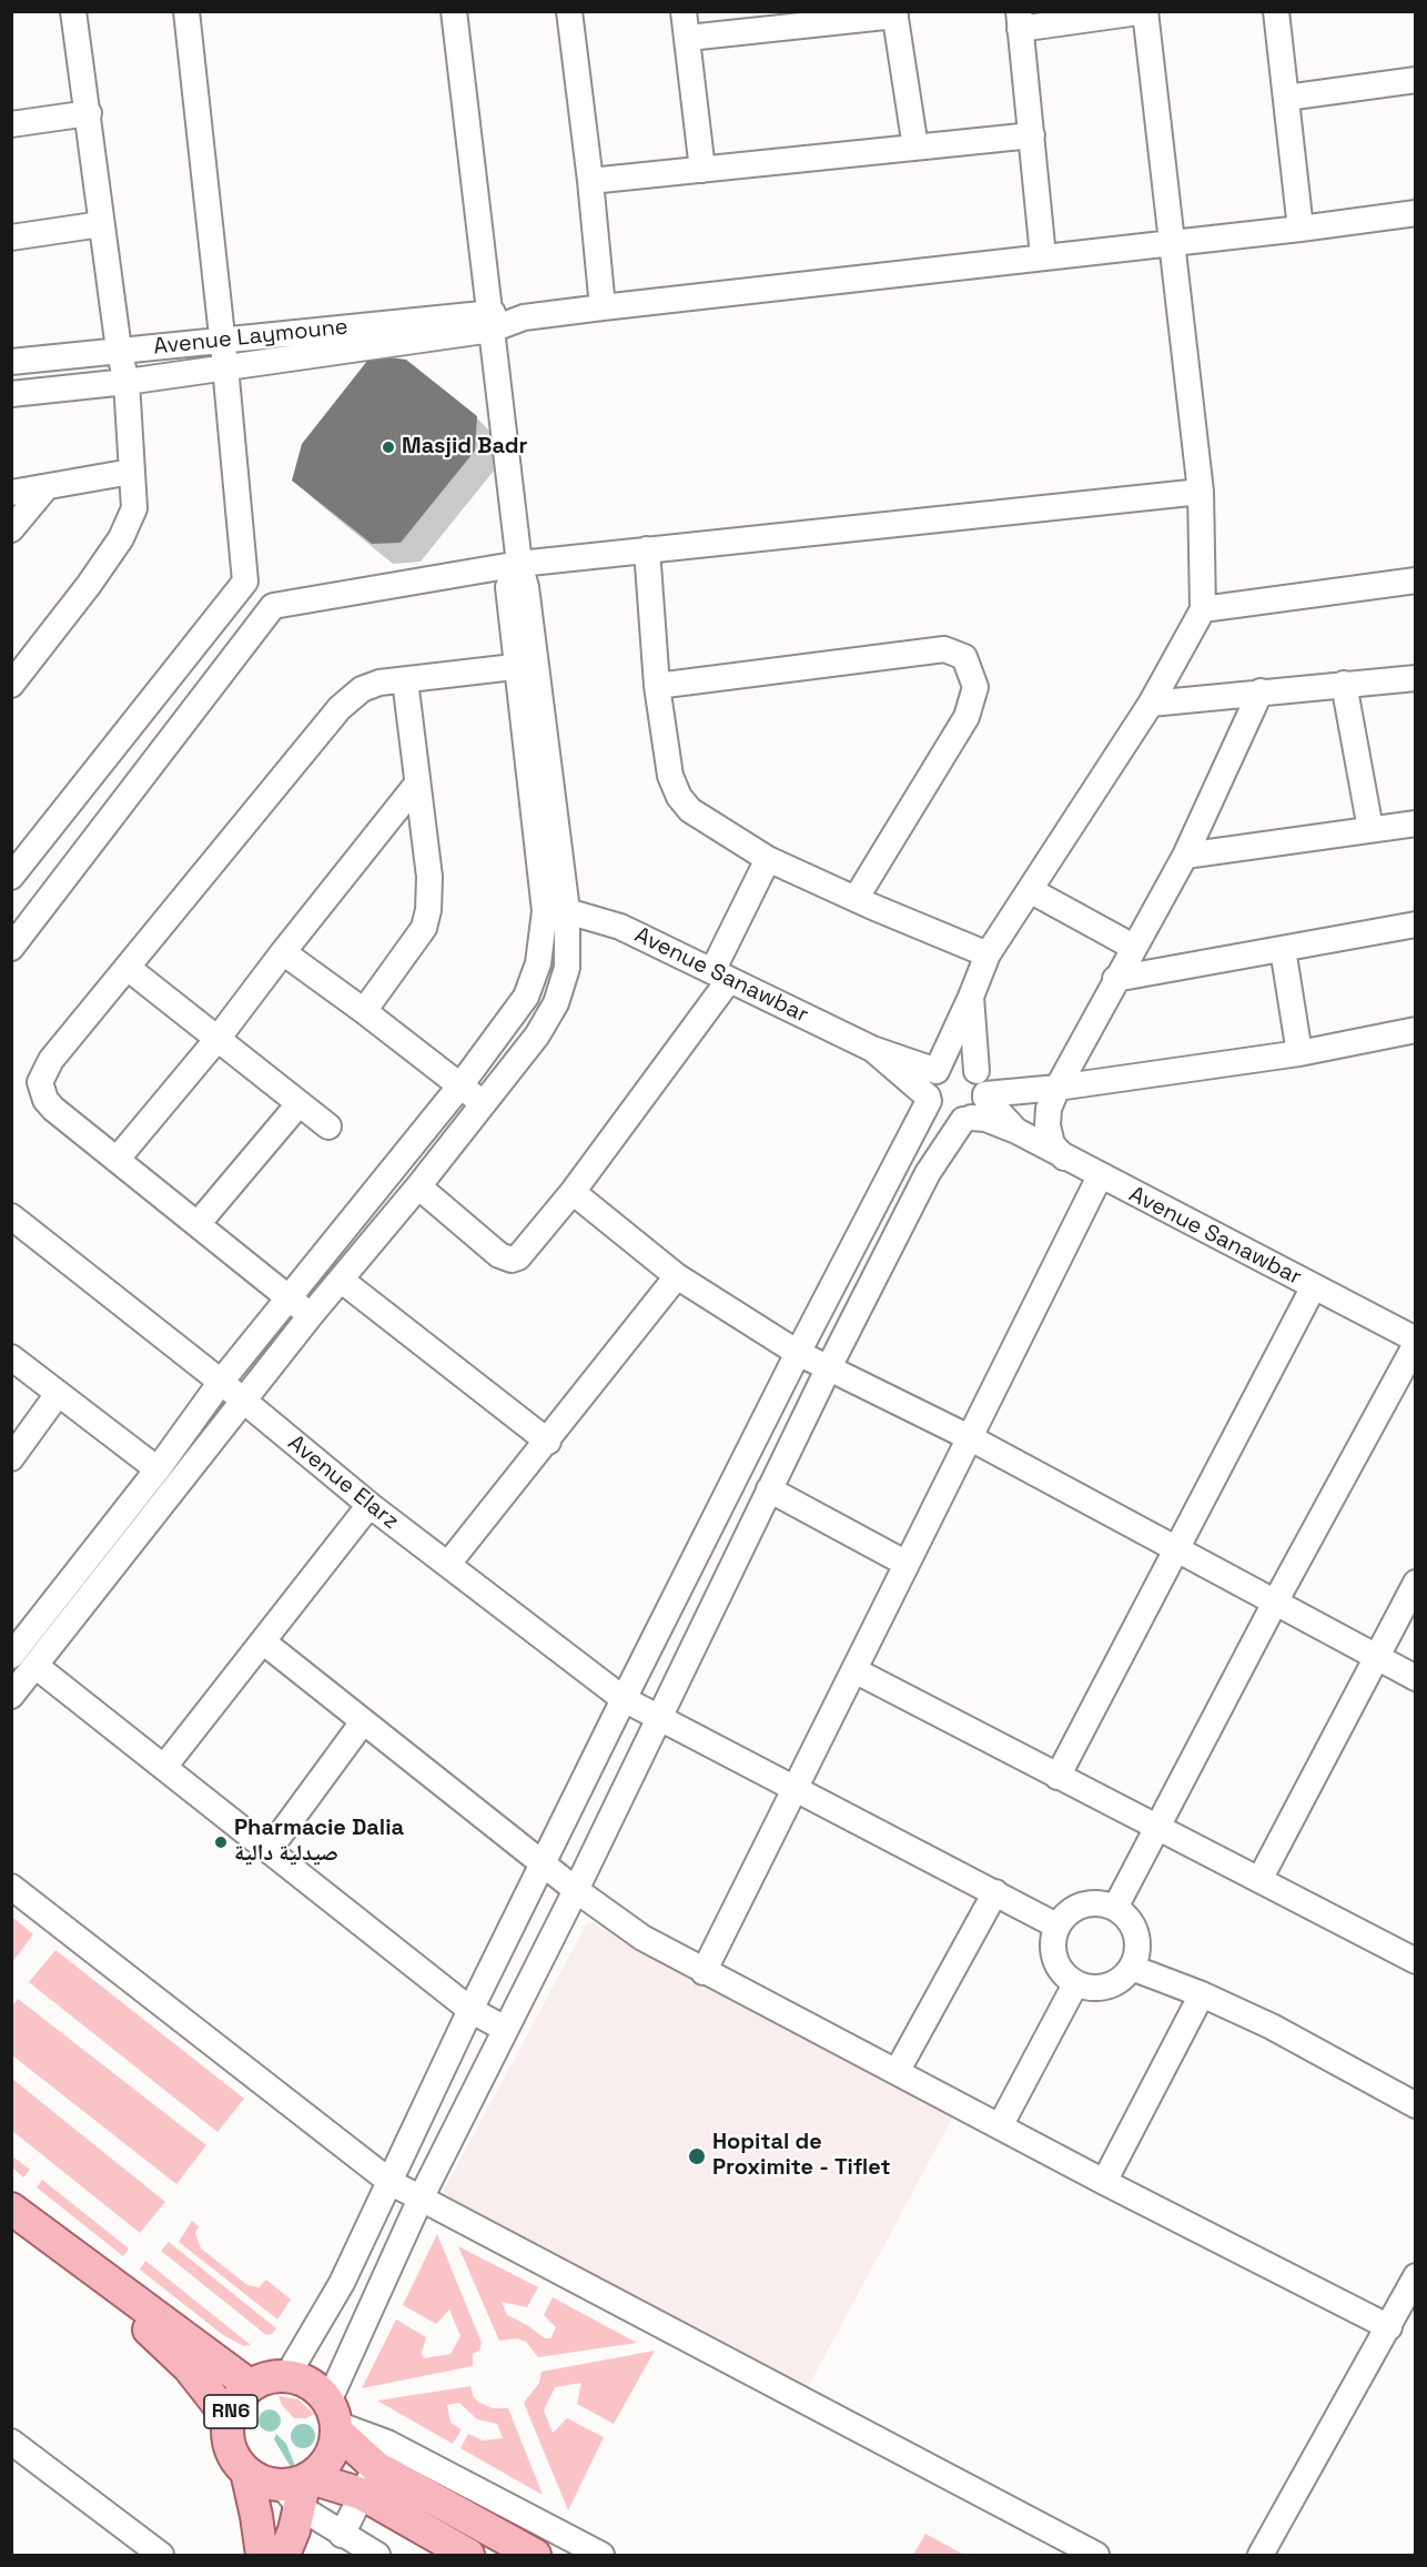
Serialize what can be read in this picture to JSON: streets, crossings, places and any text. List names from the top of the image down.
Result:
{
  "streets": {
    "main road": ["RN6"],
    "street": ["Avenue Laymoune", "Avenue Sanawbar", "Avenue Elarz"]
  },
  "places": ["Masjid Badr", "Pharmacie Dalia صيدلية دالية", "Hopital de Proximite - Tiflet"]
}
